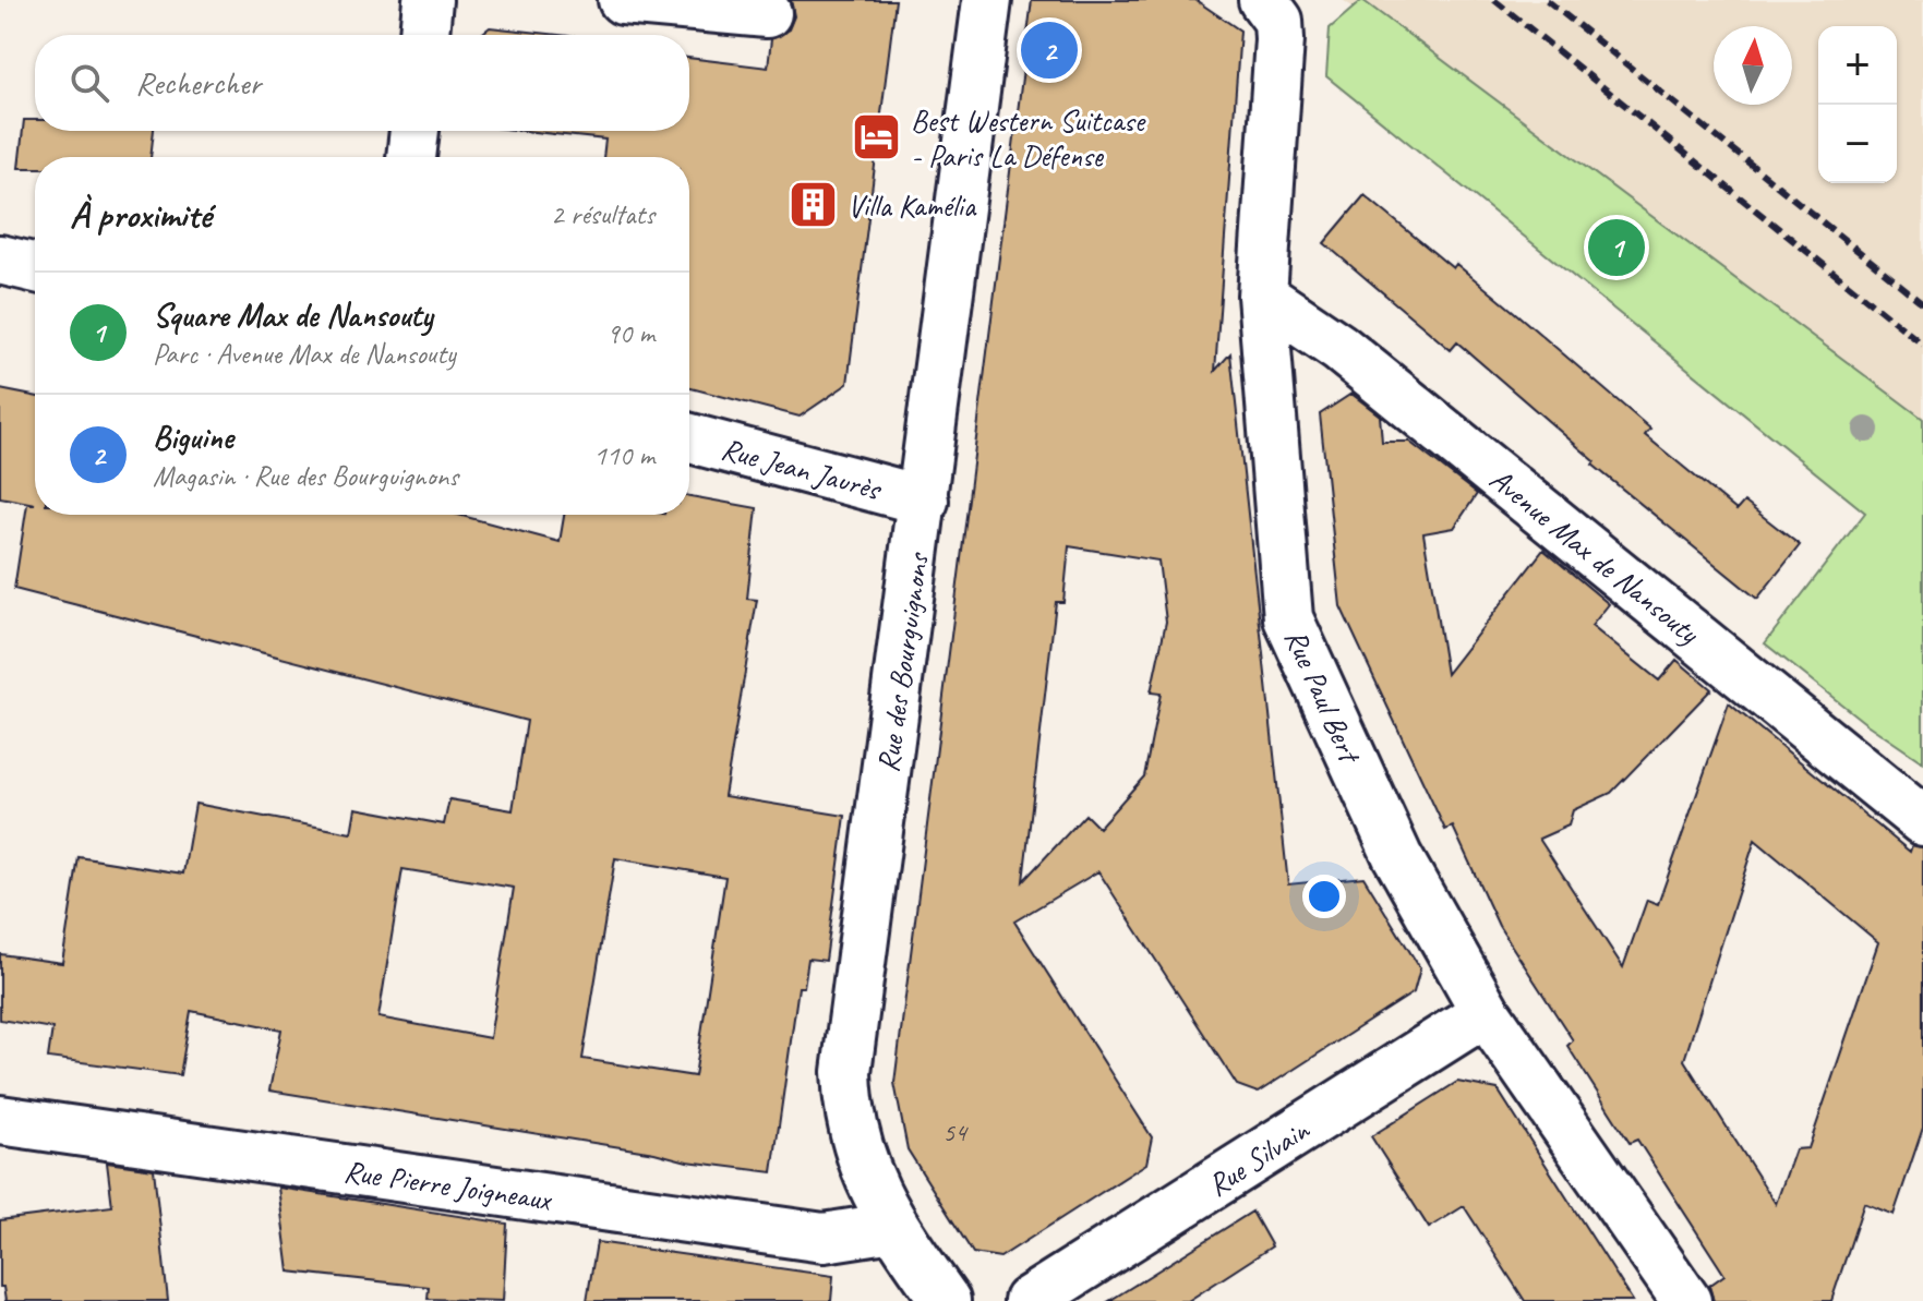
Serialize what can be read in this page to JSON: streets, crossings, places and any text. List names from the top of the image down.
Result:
{
  "streets": {
    "street": [
      "Rue Jean Jaurès",
      "Avenue Max de Nansouty",
      "Rue des Bourguignons",
      "Rue Paul Bert",
      "Rue Silvain",
      "Rue Pierre Joigneaux"
    ]
  },
  "crossings": [
    ["Rue Jean Jaurès", "Rue des Bourguignons"],
    ["Avenue Max de Nansouty", "Rue Paul Bert"],
    ["Rue des Bourguignons", "Rue Pierre Joigneaux"],
    ["Rue Paul Bert", "Rue Silvain"]
  ],
  "places": {
    "hotel": ["Best Western Suitcase - Paris La Défense"],
    "building": ["Villa Kamélia"]
  },
  "house_numbers": ["54"],
  "north": "top",
  "page": {
    "pins": ["2", "1"],
    "map_buttons": ["+", "−"],
    "search": "Rechercher",
    "heading": ["À proximité", "2 résultats"],
    "list": [
      {
        "mark": "1",
        "name": "Square Max de Nansouty",
        "note": "Parc · Avenue Max de Nansouty",
        "value": "90 m"
      },
      {
        "mark": "2",
        "name": "Biguine",
        "note": "Magasin · Rue des Bourguignons",
        "value": "110 m"
      }
    ]
  }
}
